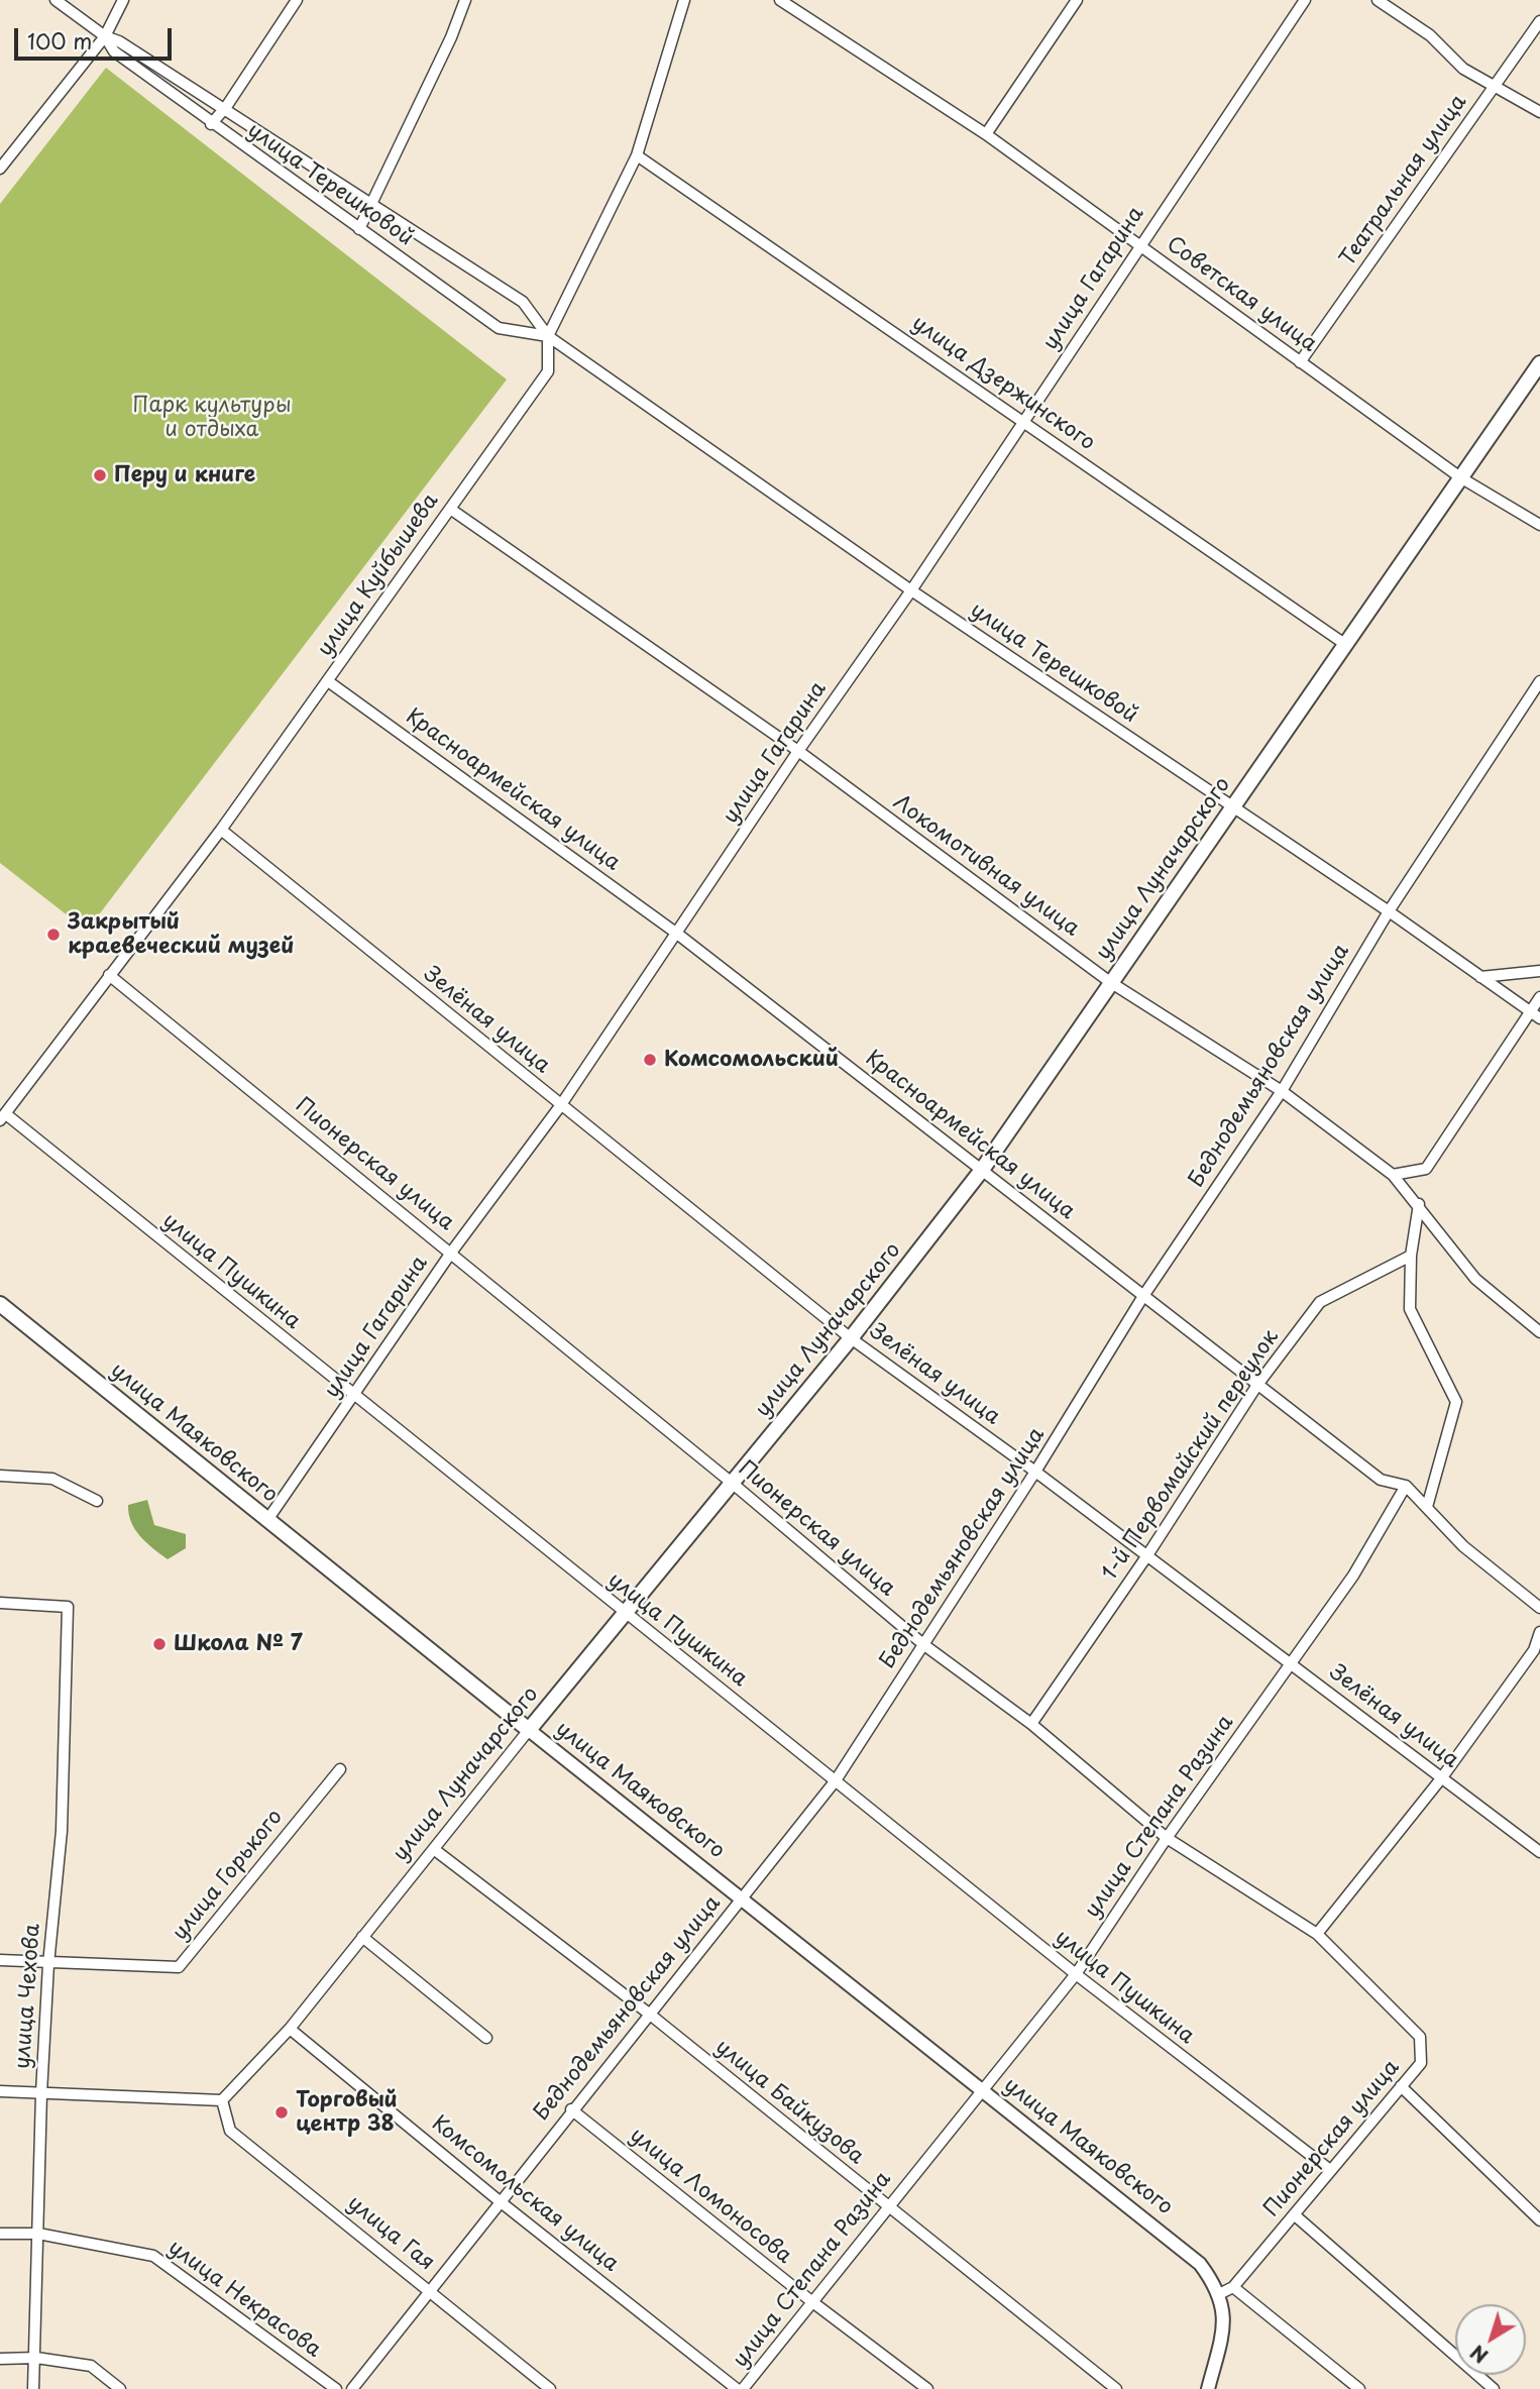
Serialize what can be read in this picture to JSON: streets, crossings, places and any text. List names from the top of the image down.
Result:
{
  "streets": {
    "main road": ["улица Луначарского", "улица Маяковского"],
    "street": [
      "Театральная улица",
      "улица Терешковой",
      "улица Гагарина",
      "Советская улица",
      "улица Дзержинского",
      "улица Куйбышева",
      "Красноармейская улица",
      "Локомотивная улица",
      "Зелёная улица",
      "Беднодемьяновская улица",
      "Пионерская улица",
      "улица Пушкина",
      "1-й Первомайский переулок",
      "улица Степана Разина",
      "улица Горького",
      "улица Чехова",
      "улица Байкузова",
      "Комсомольская улица",
      "улица Ломоносова",
      "улица Гая",
      "улица Некрасова"
    ]
  },
  "crossings": [
    ["Театральная улица", "Советская улица"],
    ["улица Терешковой", "улица Гагарина"],
    ["улица Терешковой", "улица Куйбышева"],
    ["улица Терешковой", "улица Луначарского"],
    ["улица Терешковой", "Беднодемьяновская улица"],
    ["улица Гагарина", "Советская улица"],
    ["улица Гагарина", "улица Дзержинского"],
    ["улица Гагарина", "Красноармейская улица"],
    ["улица Гагарина", "Локомотивная улица"],
    ["улица Гагарина", "Зелёная улица"],
    ["улица Гагарина", "Пионерская улица"],
    ["улица Гагарина", "улица Пушкина"],
    ["улица Гагарина", "улица Маяковского"],
    ["Советская улица", "улица Луначарского"],
    ["улица Дзержинского", "улица Куйбышева"],
    ["улица Дзержинского", "улица Луначарского"],
    ["улица Куйбышева", "Красноармейская улица"],
    ["улица Куйбышева", "Локомотивная улица"],
    ["улица Куйбышева", "Зелёная улица"],
    ["улица Куйбышева", "Пионерская улица"],
    ["улица Куйбышева", "улица Пушкина"],
    ["Красноармейская улица", "улица Луначарского"],
    ["Красноармейская улица", "Беднодемьяновская улица"],
    ["Красноармейская улица", "1-й Первомайский переулок"],
    ["Красноармейская улица", "улица Степана Разина"],
    ["Локомотивная улица", "улица Луначарского"],
    ["Локомотивная улица", "Беднодемьяновская улица"],
    ["улица Луначарского", "Зелёная улица"],
    ["улица Луначарского", "Пионерская улица"],
    ["улица Луначарского", "улица Пушкина"],
    ["улица Луначарского", "улица Маяковского"],
    ["улица Луначарского", "улица Байкузова"],
    ["улица Луначарского", "Комсомольская улица"],
    ["улица Луначарского", "улица Гая"],
    ["Зелёная улица", "Беднодемьяновская улица"],
    ["Зелёная улица", "1-й Первомайский переулок"],
    ["Зелёная улица", "улица Степана Разина"],
    ["Беднодемьяновская улица", "Пионерская улица"],
    ["Беднодемьяновская улица", "улица Пушкина"],
    ["Беднодемьяновская улица", "улица Маяковского"],
    ["Беднодемьяновская улица", "улица Байкузова"],
    ["Беднодемьяновская улица", "Комсомольская улица"],
    ["Беднодемьяновская улица", "улица Ломоносова"],
    ["Беднодемьяновская улица", "улица Гая"],
    ["Пионерская улица", "улица Пушкина"],
    ["Пионерская улица", "1-й Первомайский переулок"],
    ["Пионерская улица", "улица Степана Разина"],
    ["улица Пушкина", "улица Степана Разина"],
    ["улица Маяковского", "улица Степана Разина"],
    ["улица Степана Разина", "улица Байкузова"],
    ["улица Степана Разина", "улица Ломоносова"],
    ["улица Горького", "улица Чехова"],
    ["улица Чехова", "улица Некрасова"]
  ],
  "parks": ["Парк культуры и отдыха"],
  "places": [
    "Перу и книге",
    "Закрытый краевеческий музей",
    "Комсомольский",
    "Школа № 7",
    "Торговый центр 38"
  ],
  "scale_bar": "100 m",
  "north": "bottom left"
}
